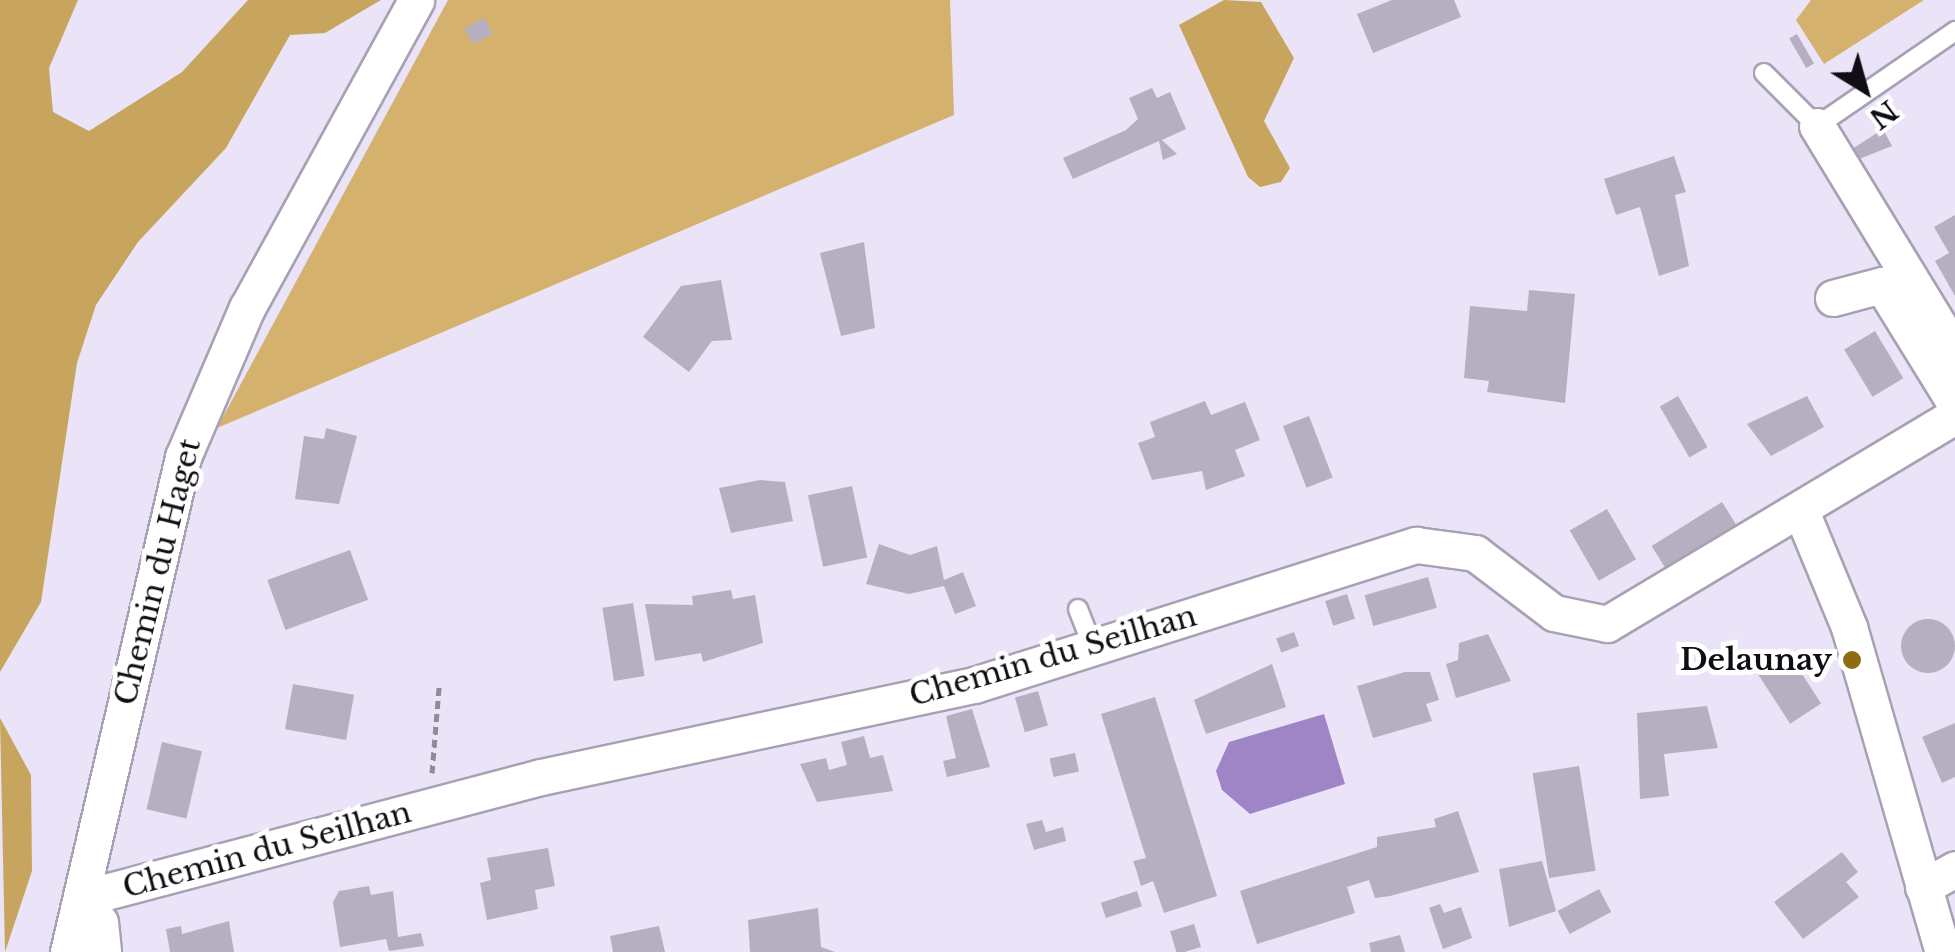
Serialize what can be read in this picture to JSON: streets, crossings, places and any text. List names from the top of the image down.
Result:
{
  "streets": {
    "street": ["Chemin du Haget", "Chemin du Seilhan"]
  },
  "crossings": [
    ["Chemin du Haget", "Chemin du Seilhan"]
  ],
  "places": ["Delaunay"],
  "north": "bottom right"
}
